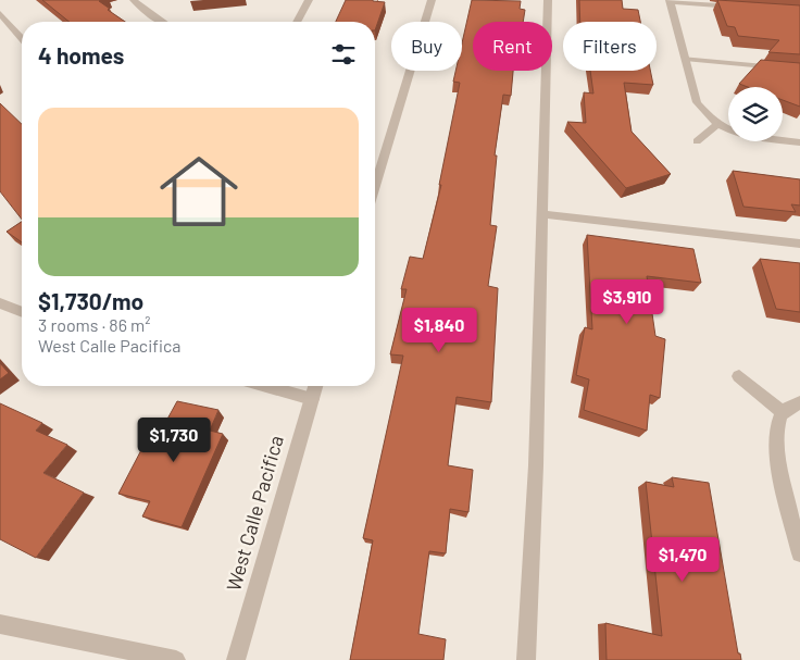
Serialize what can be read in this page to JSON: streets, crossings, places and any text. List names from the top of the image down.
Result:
{
  "streets": {
    "street": ["West Calle Pacifica"]
  },
  "page": {
    "chip": ["Buy", "Rent", "Filters"],
    "heading": "4 homes",
    "list": [
      {
        "name": "$1,730/mo",
        "note": "3 rooms · 86 m² · West Calle Pacifica"
      }
    ],
    "price": [
      "$3,910",
      "$1,840",
      "$1,730",
      "$1,470"
    ]
  }
}
